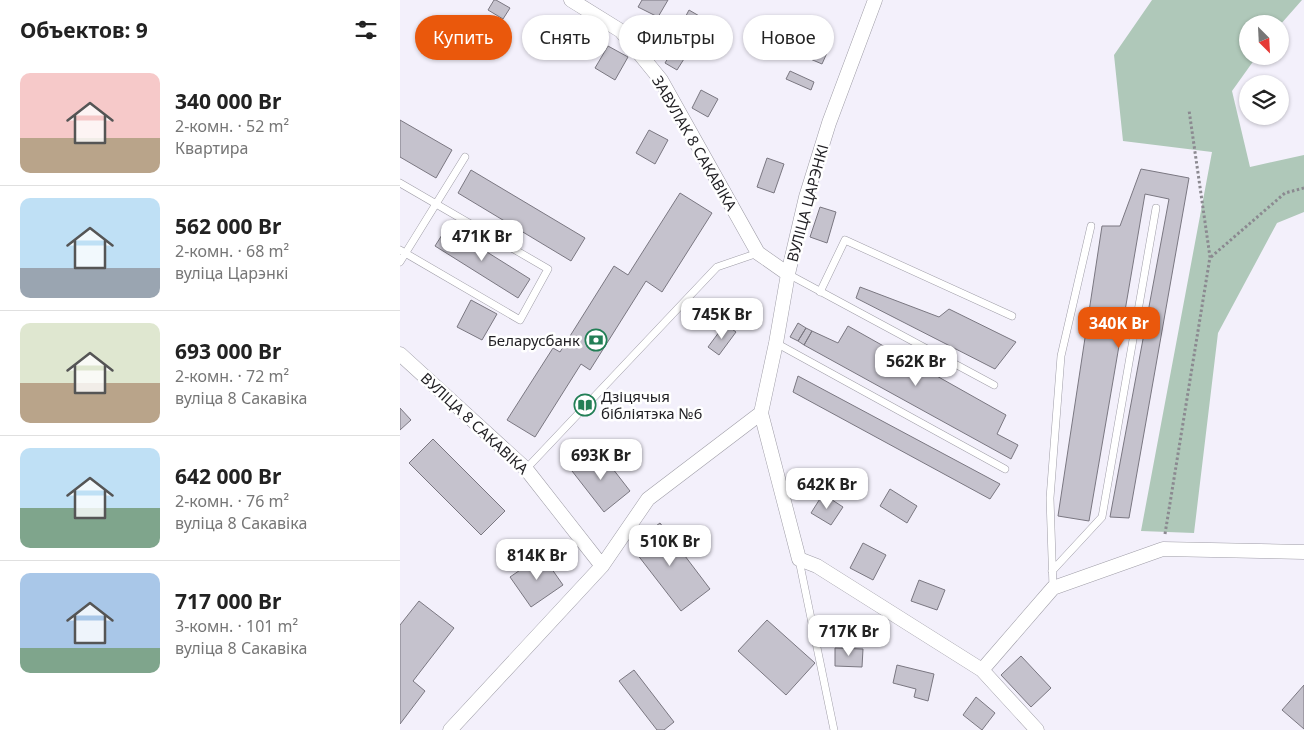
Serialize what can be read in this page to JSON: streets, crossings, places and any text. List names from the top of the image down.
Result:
{
  "streets": {
    "street": ["ЗАВУЛАК 8 САКАВІКА", "ВУЛІЦА ЦАРЭНКІ", "ВУЛІЦА 8 САКАВІКА"]
  },
  "crossings": [
    ["ЗАВУЛАК 8 САКАВІКА", "ВУЛІЦА ЦАРЭНКІ"]
  ],
  "places": {
    "bank": ["Беларусбанк"],
    "library": ["Дзіцячыя бібліятэка №6"]
  },
  "north": "bottom right",
  "page": {
    "heading": "Объектов: 9",
    "chip": [
      "Купить",
      "Снять",
      "Фильтры",
      "Новое"
    ],
    "list": [
      {
        "name": "340 000 Br",
        "note": "2-комн. · 52 m² · Квартира"
      },
      {
        "name": "562 000 Br",
        "note": "2-комн. · 68 m² · вуліца Царэнкі"
      },
      {
        "name": "693 000 Br",
        "note": "2-комн. · 72 m² · вуліца 8 Сакавіка"
      },
      {
        "name": "642 000 Br",
        "note": "2-комн. · 76 m² · вуліца 8 Сакавіка"
      },
      {
        "name": "717 000 Br",
        "note": "3-комн. · 101 m² · вуліца 8 Сакавіка"
      }
    ],
    "price": [
      "471K Br",
      "745K Br",
      "340K Br",
      "562K Br",
      "693K Br",
      "642K Br",
      "510K Br",
      "814K Br",
      "717K Br"
    ]
  }
}
